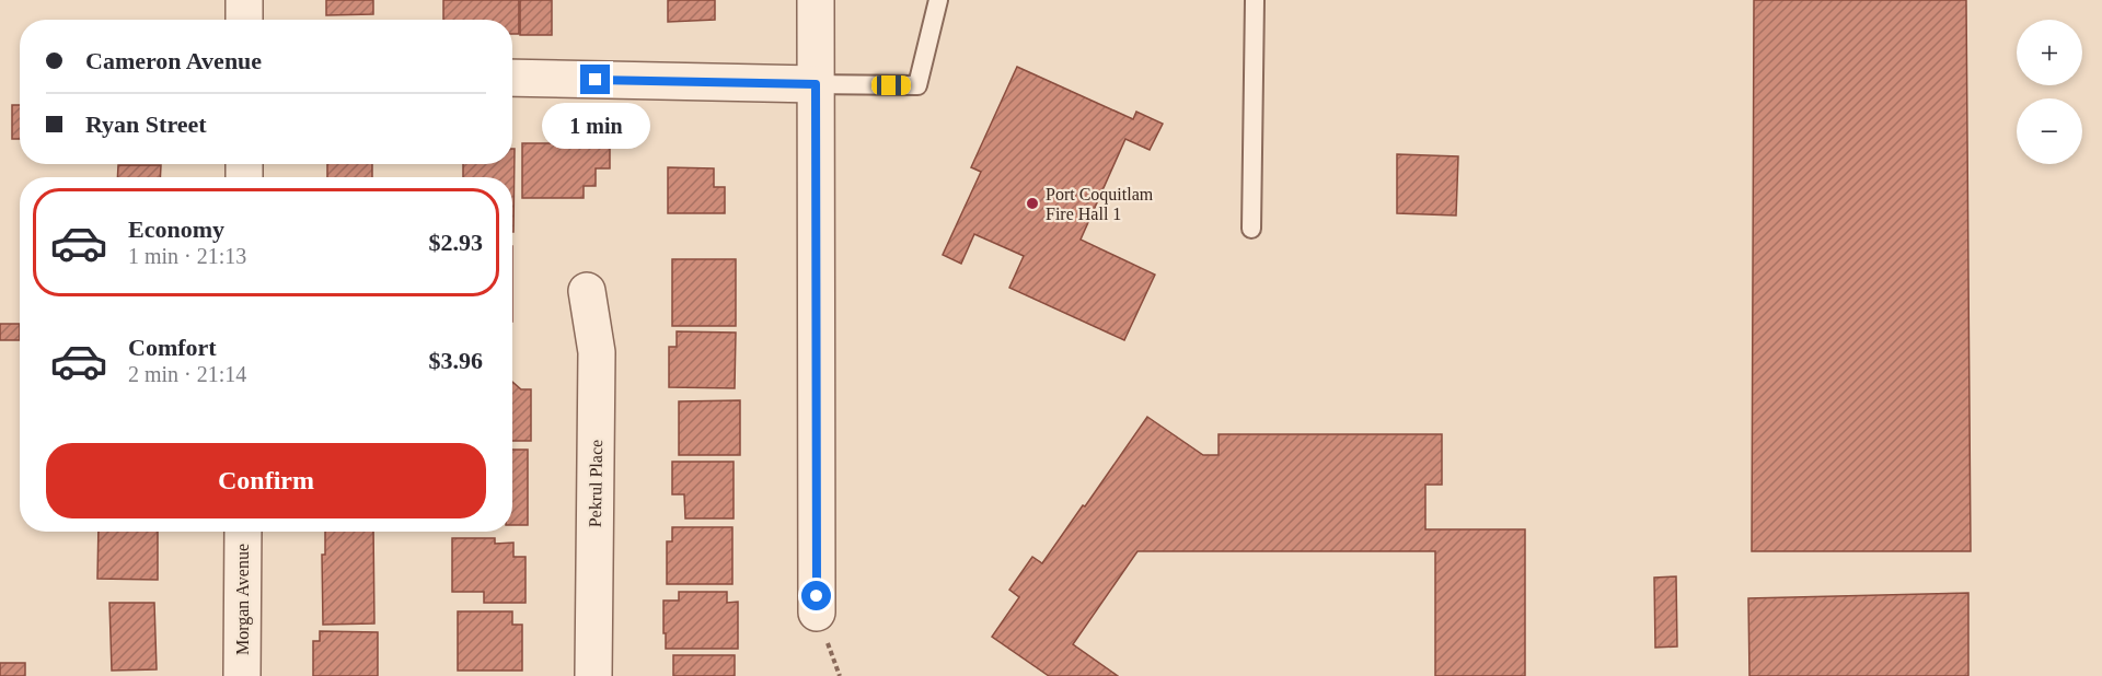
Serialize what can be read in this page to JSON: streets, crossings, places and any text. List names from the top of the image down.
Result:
{
  "streets": {
    "street": ["Pekrul Place", "Morgan Avenue"]
  },
  "places": ["Port Coquitlam Fire Hall 1"],
  "page": {
    "map_buttons": ["+", "−"],
    "banner": ["Cameron Avenue", "Ryan Street"],
    "bubble": "1 min",
    "list": [
      {
        "name": "Economy",
        "note": "1 min · 21:13",
        "value": "$2.93"
      },
      {
        "name": "Comfort",
        "note": "2 min · 21:14",
        "value": "$3.96"
      }
    ],
    "buttons": "Confirm"
  }
}
